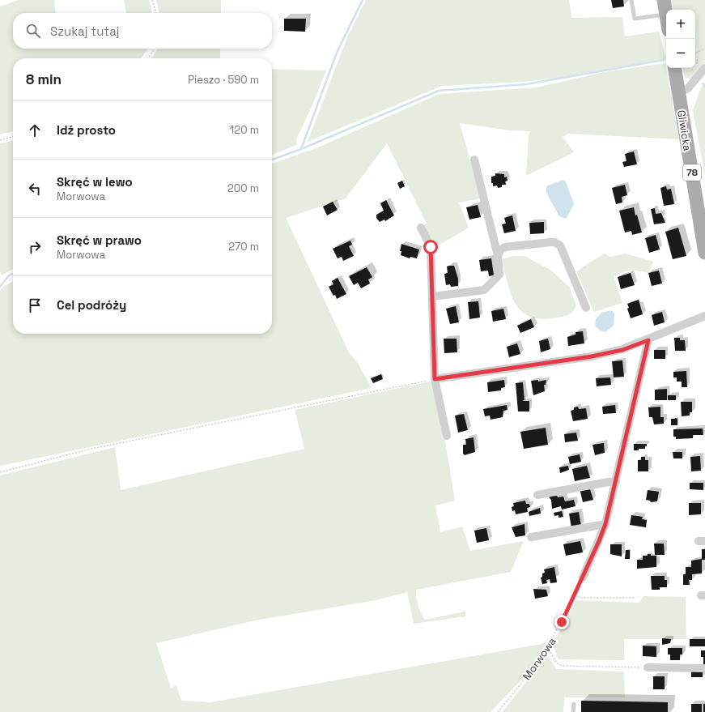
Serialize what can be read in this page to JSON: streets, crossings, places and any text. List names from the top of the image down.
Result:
{
  "streets": {
    "main road": ["Gliwicka", "78"],
    "path": ["Morwowa"]
  },
  "page": {
    "map_buttons": ["+", "−"],
    "search": "Szukaj tutaj",
    "heading": ["8 min", "Pieszo · 590 m"],
    "list": [
      ["Idź prosto", "120 m"],
      ["Skręć w lewo", "Morwowa", "200 m"],
      ["Skręć w prawo", "Morwowa", "270 m"],
      "Cel podróży"
    ]
  }
}
